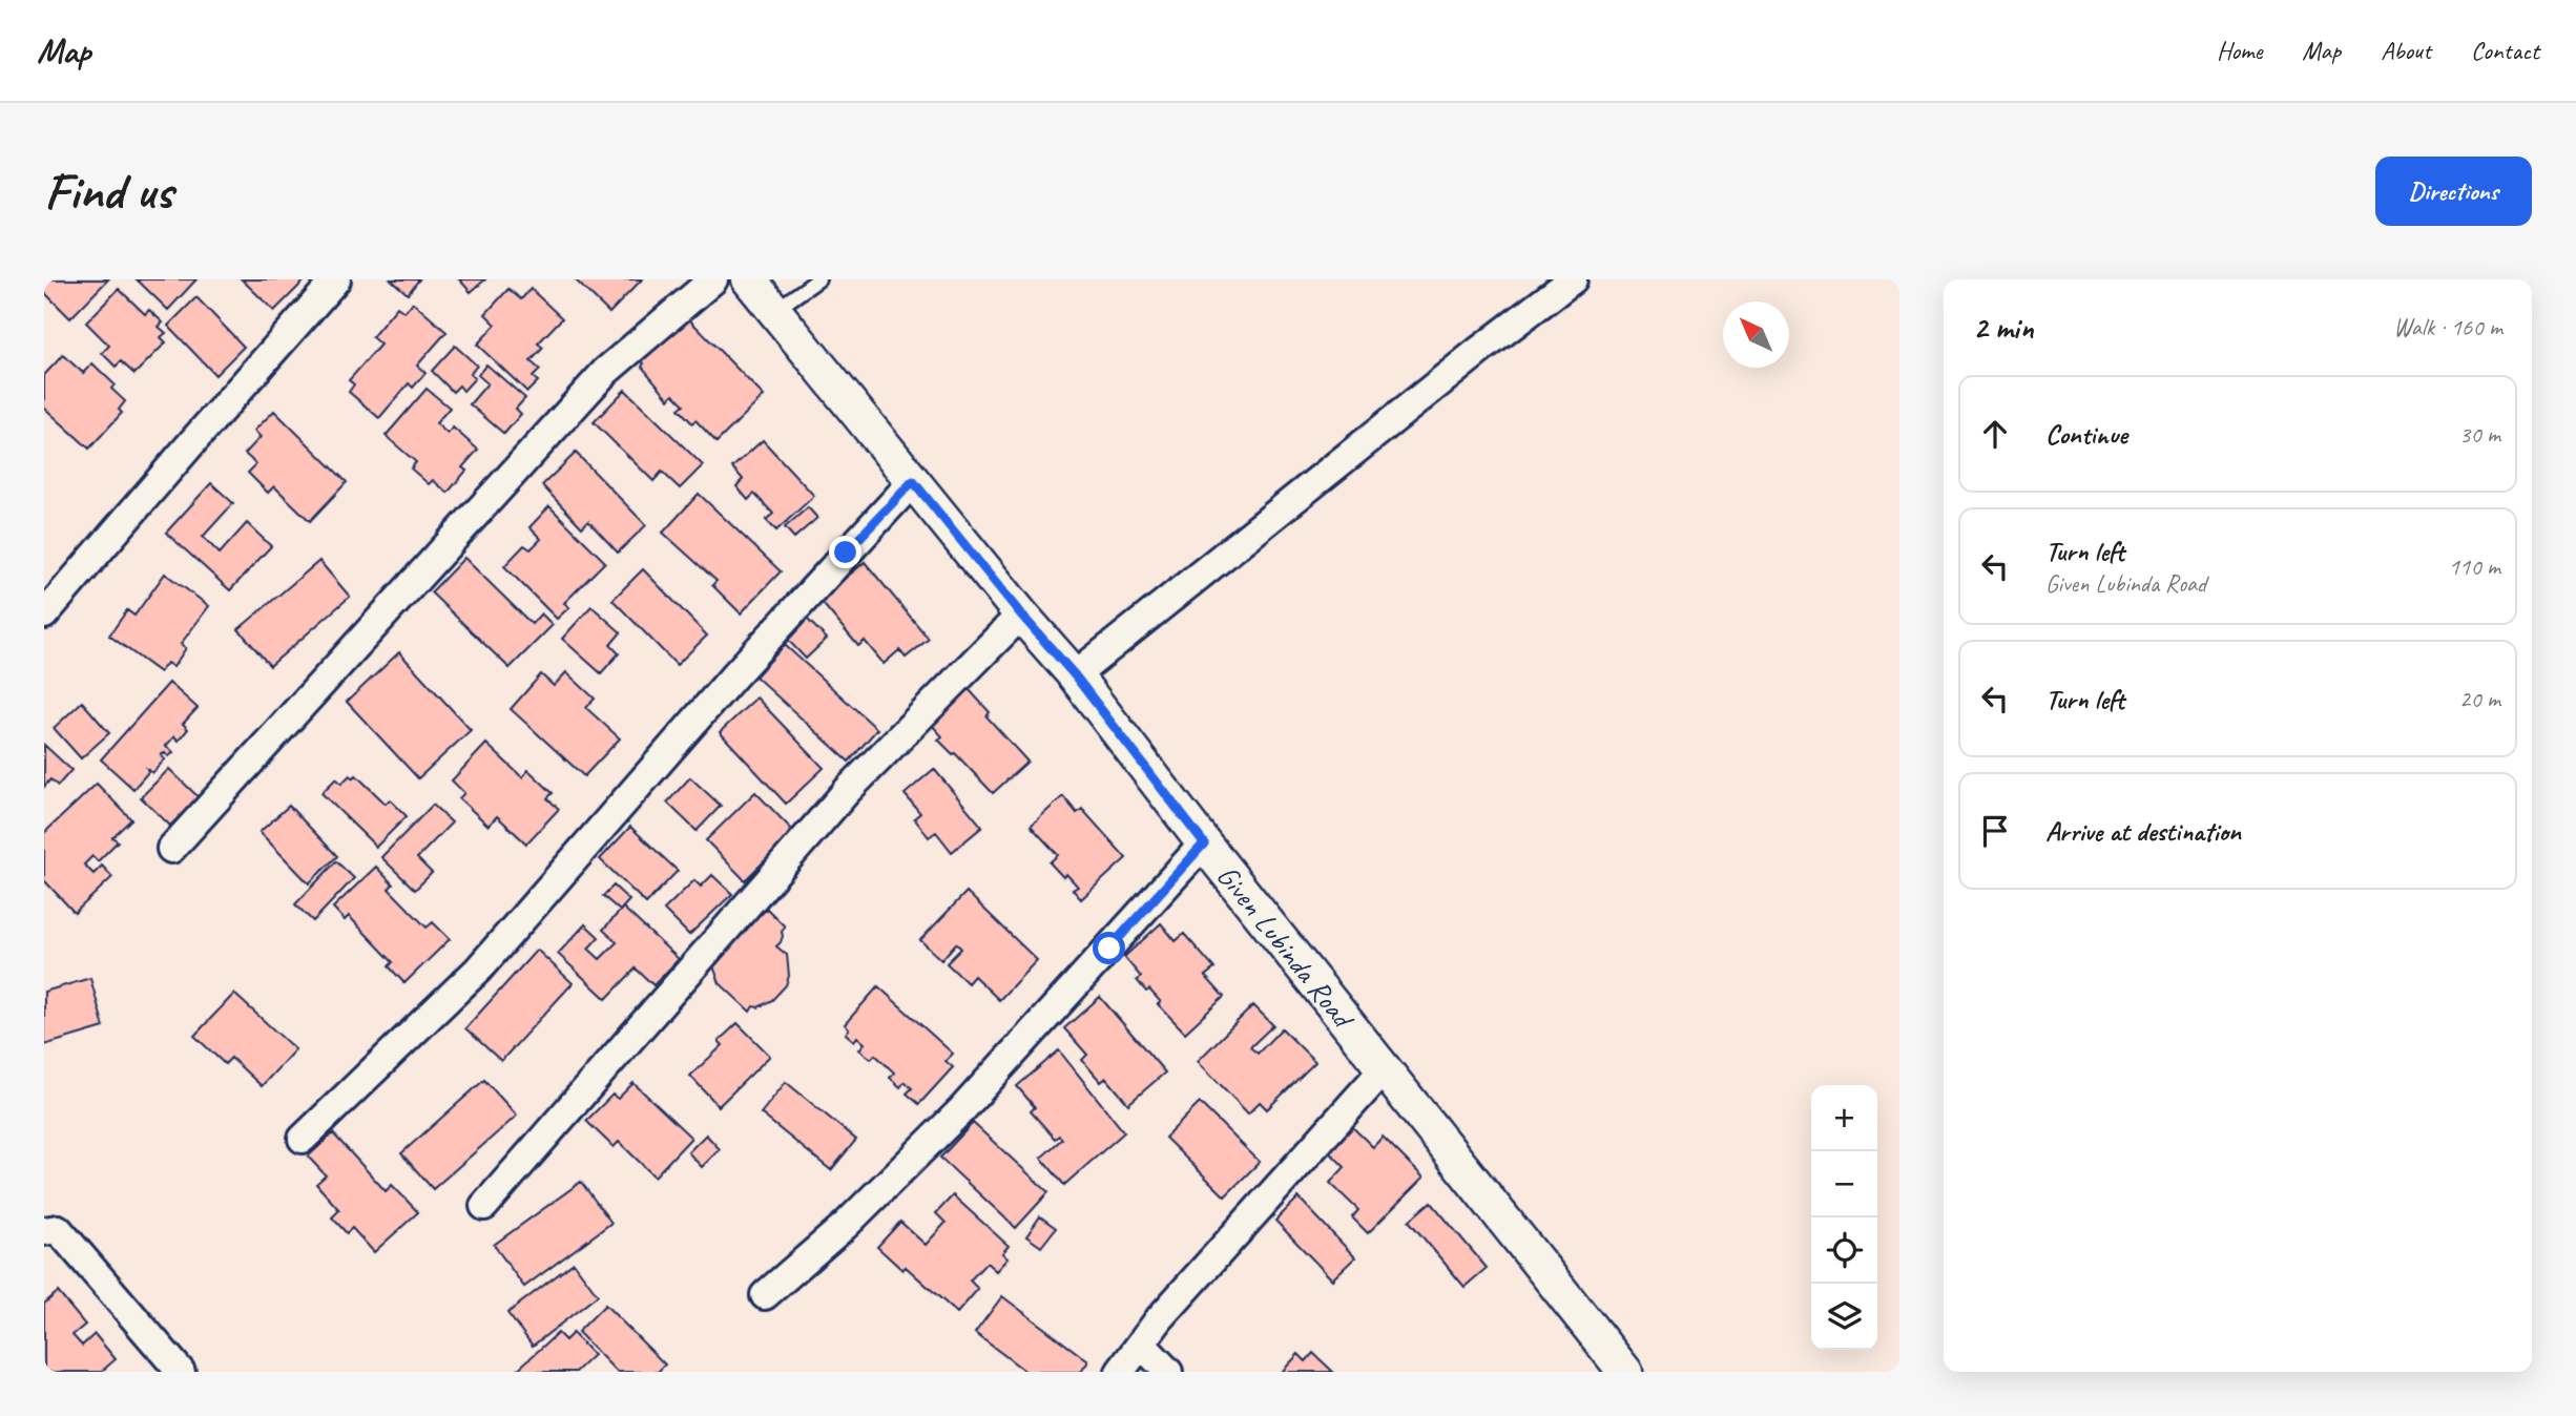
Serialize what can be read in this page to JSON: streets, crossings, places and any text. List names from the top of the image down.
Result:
{
  "streets": {
    "street": ["Given Lubinda Road"]
  },
  "north": "top left",
  "page": {
    "header": "Map",
    "nav": [
      "Home",
      "Map",
      "About",
      "Contact"
    ],
    "buttons": "Directions",
    "title": "Find us",
    "heading": ["2 min", "Walk · 160 m"],
    "list": [
      ["Continue", "30 m"],
      ["Turn left", "Given Lubinda Road", "110 m"],
      ["Turn left", "20 m"],
      "Arrive at destination"
    ],
    "map_buttons": ["+", "−"]
  }
}
